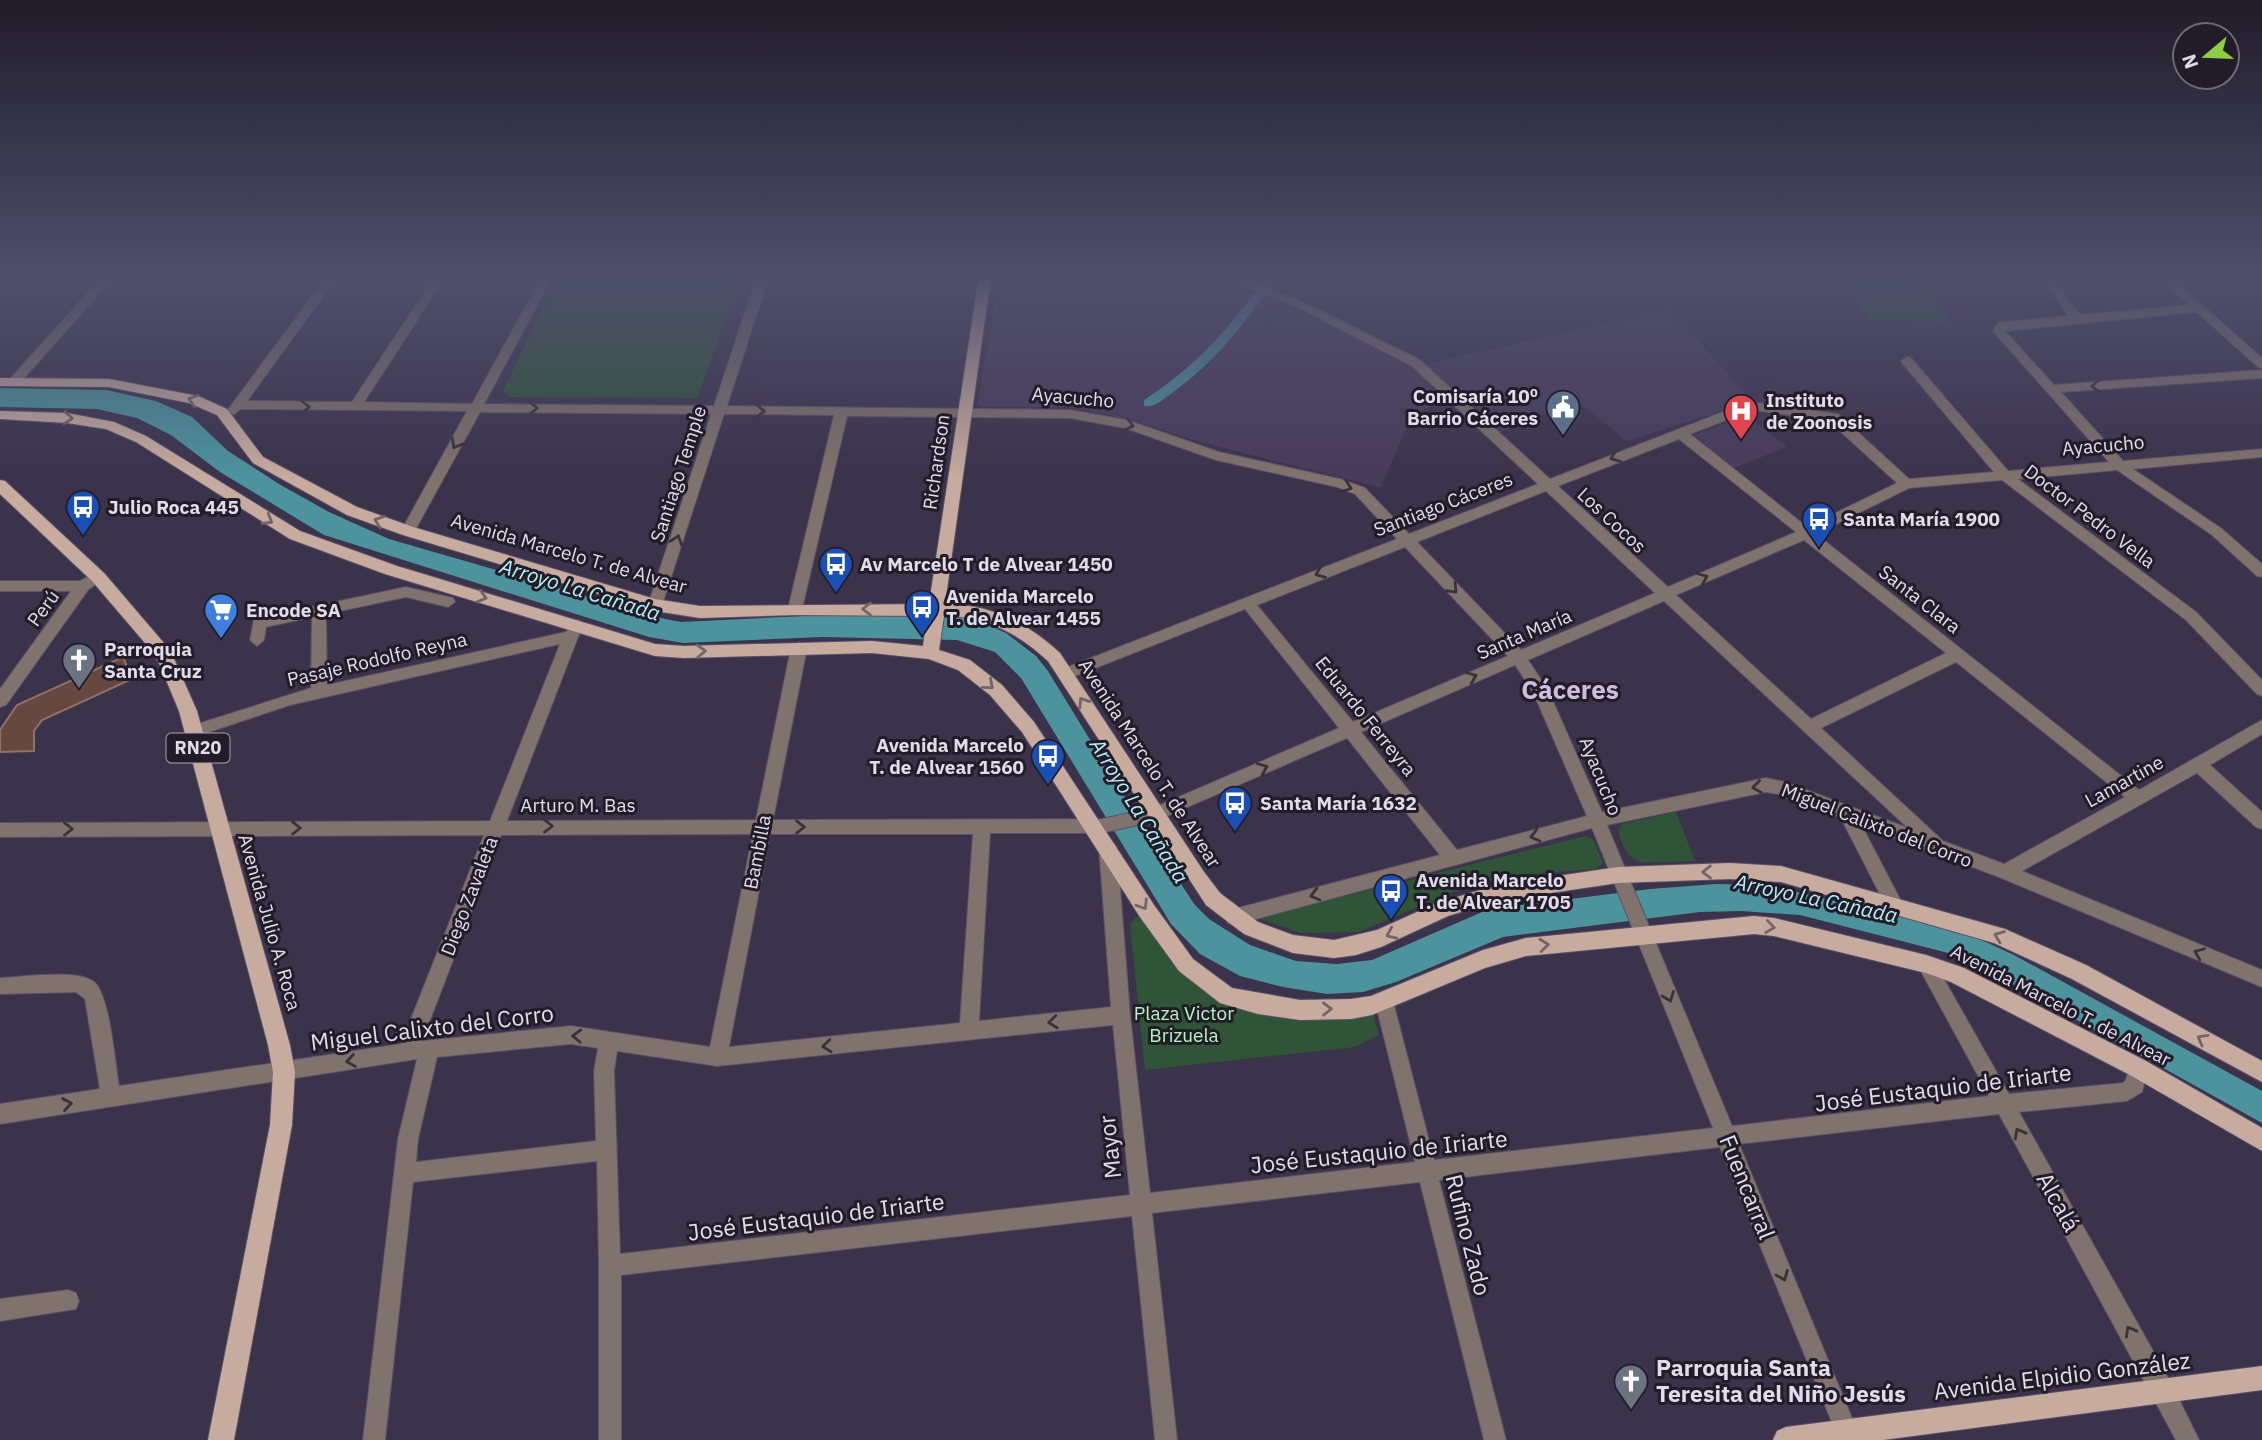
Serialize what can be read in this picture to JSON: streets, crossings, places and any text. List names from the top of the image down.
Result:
{
  "streets": {
    "main road": [
      "Richardson",
      "Avenida Marcelo T. de Alvear",
      "RN20",
      "Avenida Julio A. Roca",
      "Avenida Elpidio González"
    ],
    "street": [
      "Ayacucho",
      "Santiago Temple",
      "Santiago Cáceres",
      "Doctor Pedro Vella",
      "Los Cocos",
      "Santa Clara",
      "Perú",
      "Santa María",
      "Pasaje Rodolfo Reyna",
      "Eduardo Ferreyra",
      "Lamartine",
      "Arturo M. Bas",
      "Miguel Calixto del Corro",
      "Bambilla",
      "Diego Zavaleta",
      "José Eustaquio de Iriarte",
      "Mayor",
      "Fuencarral",
      "Alcalá",
      "Rufino Zado"
    ]
  },
  "crossings": [
    ["Ayacucho", "Richardson"],
    ["Ayacucho", "Santiago Temple"],
    ["Ayacucho", "Santiago Cáceres"],
    ["Ayacucho", "Doctor Pedro Vella"],
    ["Ayacucho", "Avenida Marcelo T. de Alvear"],
    ["Ayacucho", "Santa María"],
    ["Ayacucho", "Miguel Calixto del Corro"],
    ["Ayacucho", "Fuencarral"],
    ["Richardson", "Avenida Marcelo T. de Alvear"],
    ["Santiago Temple", "Avenida Marcelo T. de Alvear"],
    ["Santiago Cáceres", "Los Cocos"],
    ["Santiago Cáceres", "Avenida Marcelo T. de Alvear"],
    ["Santiago Cáceres", "Santa Clara"],
    ["Santiago Cáceres", "Santa María"],
    ["Santiago Cáceres", "Eduardo Ferreyra"],
    ["Los Cocos", "Santa María"],
    ["Los Cocos", "Miguel Calixto del Corro"],
    ["Avenida Marcelo T. de Alvear", "Santa María"],
    ["Avenida Marcelo T. de Alvear", "Pasaje Rodolfo Reyna"],
    ["Avenida Marcelo T. de Alvear", "Arturo M. Bas"],
    ["Avenida Marcelo T. de Alvear", "Miguel Calixto del Corro"],
    ["Avenida Marcelo T. de Alvear", "Bambilla"],
    ["Avenida Marcelo T. de Alvear", "Diego Zavaleta"],
    ["Avenida Marcelo T. de Alvear", "José Eustaquio de Iriarte"],
    ["Avenida Marcelo T. de Alvear", "Mayor"],
    ["Avenida Marcelo T. de Alvear", "Fuencarral"],
    ["Avenida Marcelo T. de Alvear", "Alcalá"],
    ["Avenida Marcelo T. de Alvear", "Rufino Zado"],
    ["Santa Clara", "Santa María"],
    ["Santa Clara", "Lamartine"],
    ["Perú", "Avenida Julio A. Roca"],
    ["Santa María", "Eduardo Ferreyra"],
    ["Santa María", "Arturo M. Bas"],
    ["Pasaje Rodolfo Reyna", "Diego Zavaleta"],
    ["Pasaje Rodolfo Reyna", "Avenida Julio A. Roca"],
    ["Eduardo Ferreyra", "Miguel Calixto del Corro"],
    ["Lamartine", "Miguel Calixto del Corro"],
    ["Arturo M. Bas", "Bambilla"],
    ["Arturo M. Bas", "Diego Zavaleta"],
    ["Arturo M. Bas", "Avenida Julio A. Roca"],
    ["Miguel Calixto del Corro", "Bambilla"],
    ["Miguel Calixto del Corro", "Diego Zavaleta"],
    ["Miguel Calixto del Corro", "Avenida Julio A. Roca"],
    ["Miguel Calixto del Corro", "Mayor"],
    ["José Eustaquio de Iriarte", "Mayor"],
    ["José Eustaquio de Iriarte", "Fuencarral"],
    ["José Eustaquio de Iriarte", "Alcalá"],
    ["José Eustaquio de Iriarte", "Rufino Zado"],
    ["Fuencarral", "Avenida Elpidio González"],
    ["Alcalá", "Avenida Elpidio González"]
  ],
  "one_way": [
    "Ayacucho",
    "Santa María",
    "Arturo M. Bas",
    "Miguel Calixto del Corro",
    "Fuencarral",
    "Alcalá"
  ],
  "districts": ["Cáceres"],
  "water": ["Arroyo La Cañada"],
  "parks": ["Plaza Victor Brizuela"],
  "places": {
    "public building": ["Comisaría 10º Barrio Cáceres"],
    "hospital": ["Instituto de Zoonosis"],
    "bus stop": [
      "Julio Roca 445",
      "Santa María 1900",
      "Av Marcelo T de Alvear 1450",
      "Avenida Marcelo T. de Alvear 1455",
      "Avenida Marcelo T. de Alvear 1560",
      "Santa María 1632",
      "Avenida Marcelo T. de Alvear 1705"
    ],
    "supermarket": ["Encode SA"],
    "church": ["Parroquia Santa Cruz", "Parroquia Santa Teresita del Niño Jesús"]
  },
  "north": "left"
}
